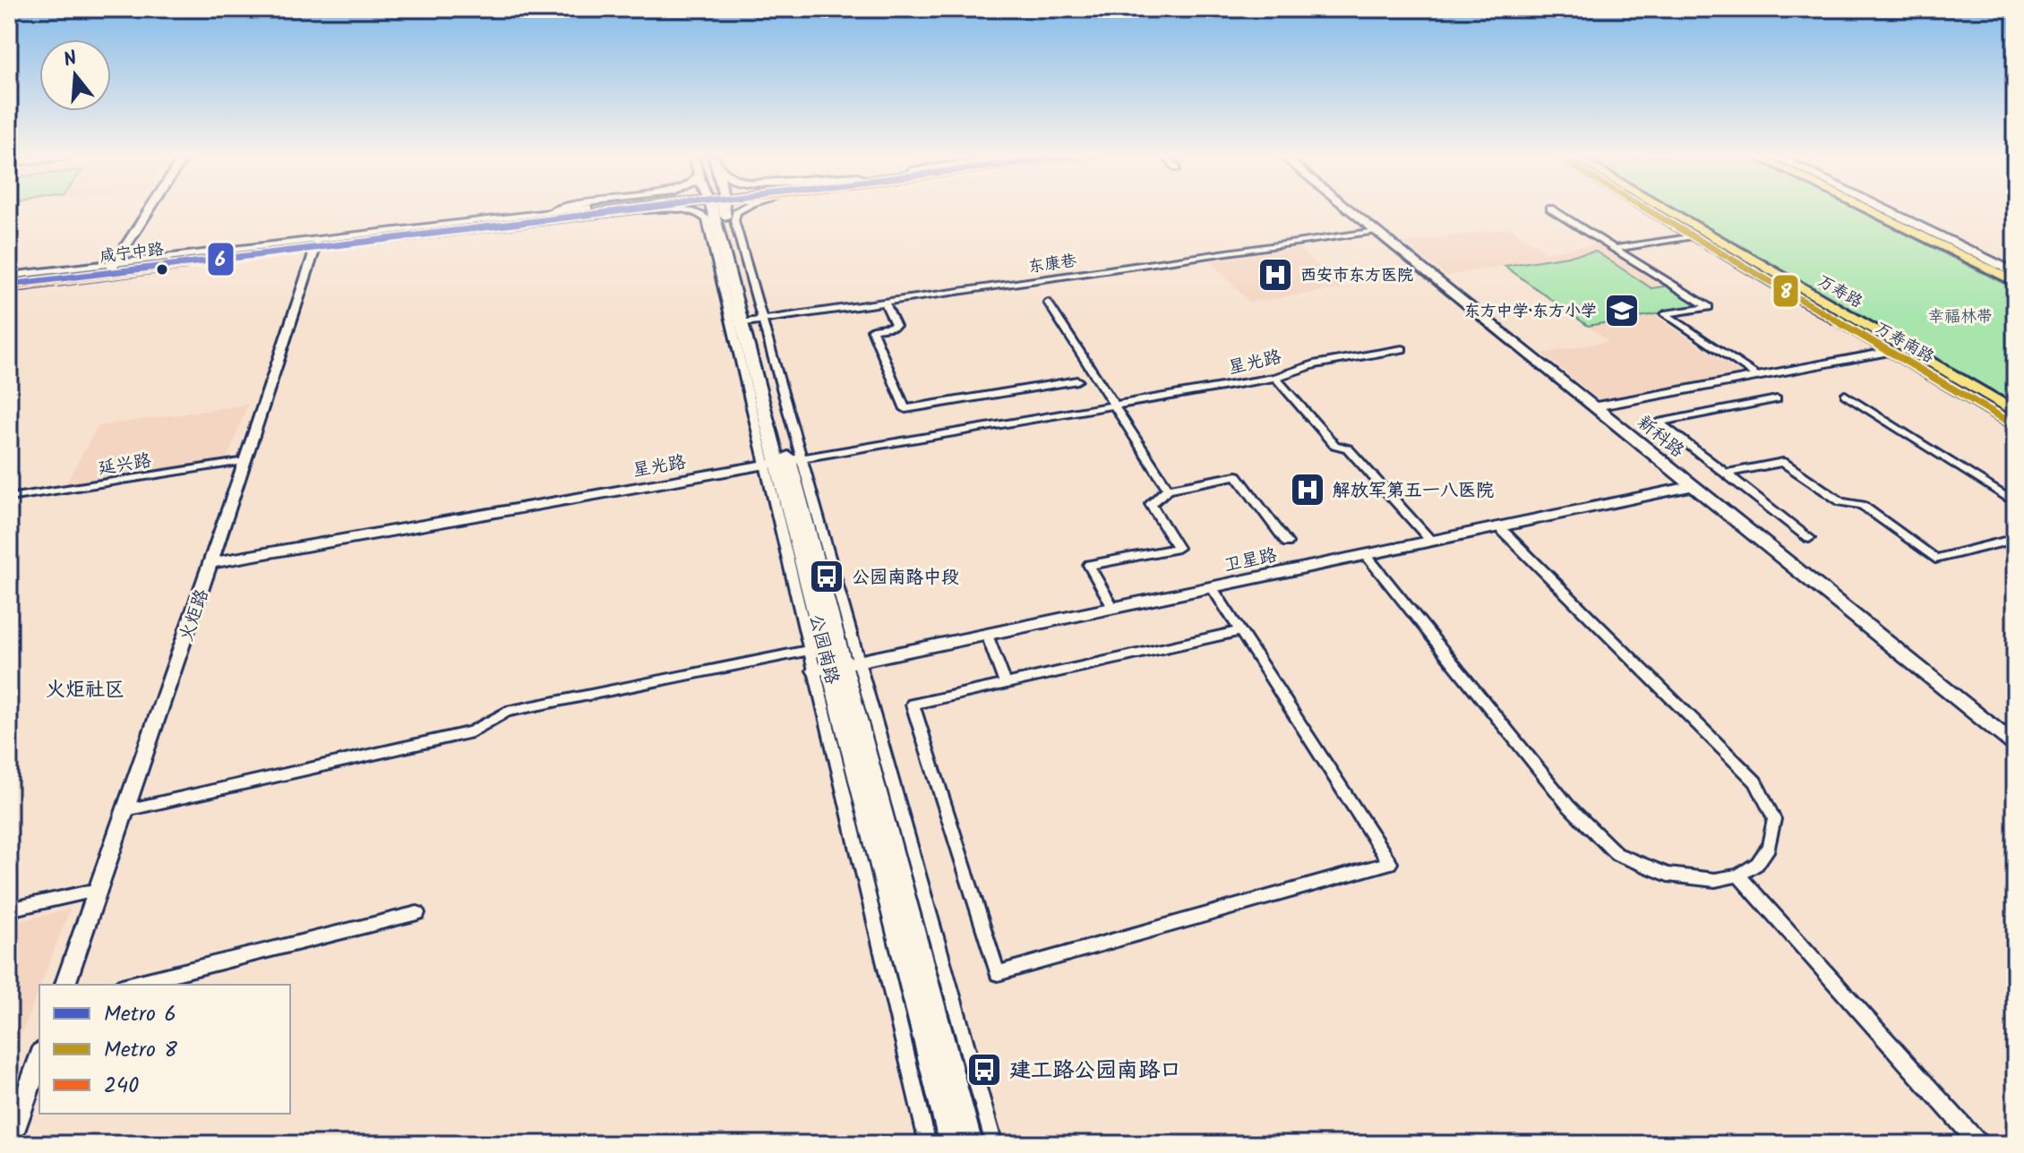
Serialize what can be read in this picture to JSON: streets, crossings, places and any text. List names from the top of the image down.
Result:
{
  "streets": {
    "main road": [
      "咸宁中路",
      "万寿路",
      "万寿南路",
      "公园南路"
    ],
    "street": [
      "东康巷",
      "星光路",
      "新科路",
      "延兴路",
      "卫星路",
      "火炬路"
    ]
  },
  "crossings": [
    ["咸宁中路", "火炬路"],
    ["东康巷", "新科路"],
    ["东康巷", "公园南路"],
    ["星光路", "火炬路"],
    ["星光路", "公园南路"],
    ["新科路", "卫星路"],
    ["延兴路", "火炬路"],
    ["卫星路", "公园南路"]
  ],
  "districts": ["火炬社区"],
  "parks": ["幸福林带"],
  "places": {
    "hospital": ["西安市东方医院", "解放军第五一八医院"],
    "school or university": ["东方中学·东方小学"],
    "bus stop": ["公园南路中段", "建工路公园南路口"]
  },
  "lines": ["metro line 6", "metro line 8", "transit line 240"],
  "legend": ["Metro 6", "Metro 8", "240"],
  "north": "top"
}
